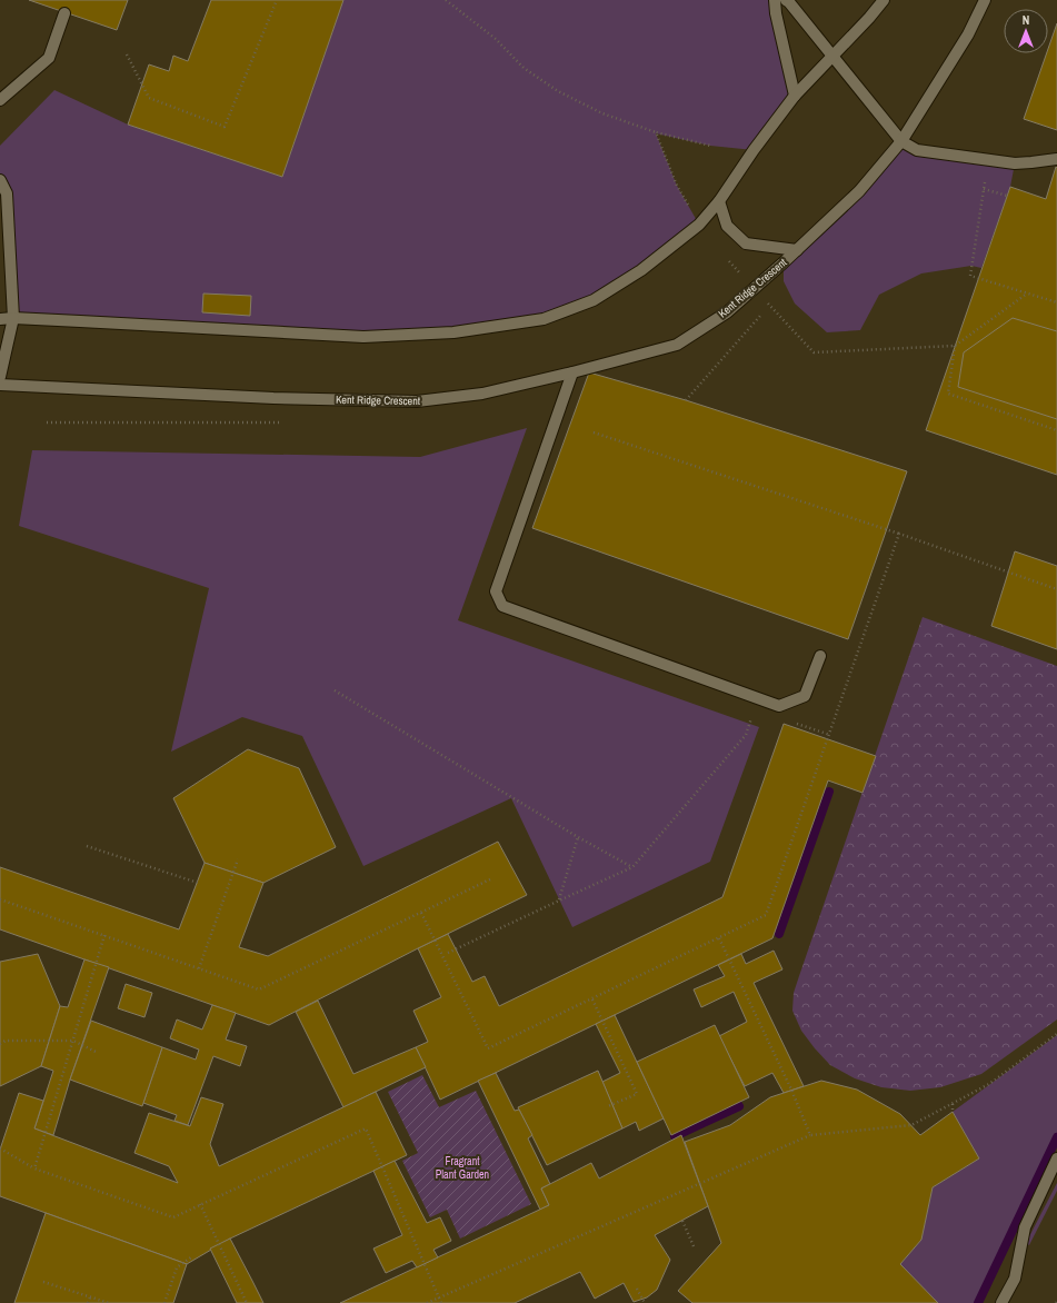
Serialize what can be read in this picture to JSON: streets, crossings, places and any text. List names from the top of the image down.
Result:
{
  "streets": {
    "street": ["Kent Ridge Crescent"]
  },
  "parks": ["Fragrant Plant Garden"],
  "north": "top"
}
